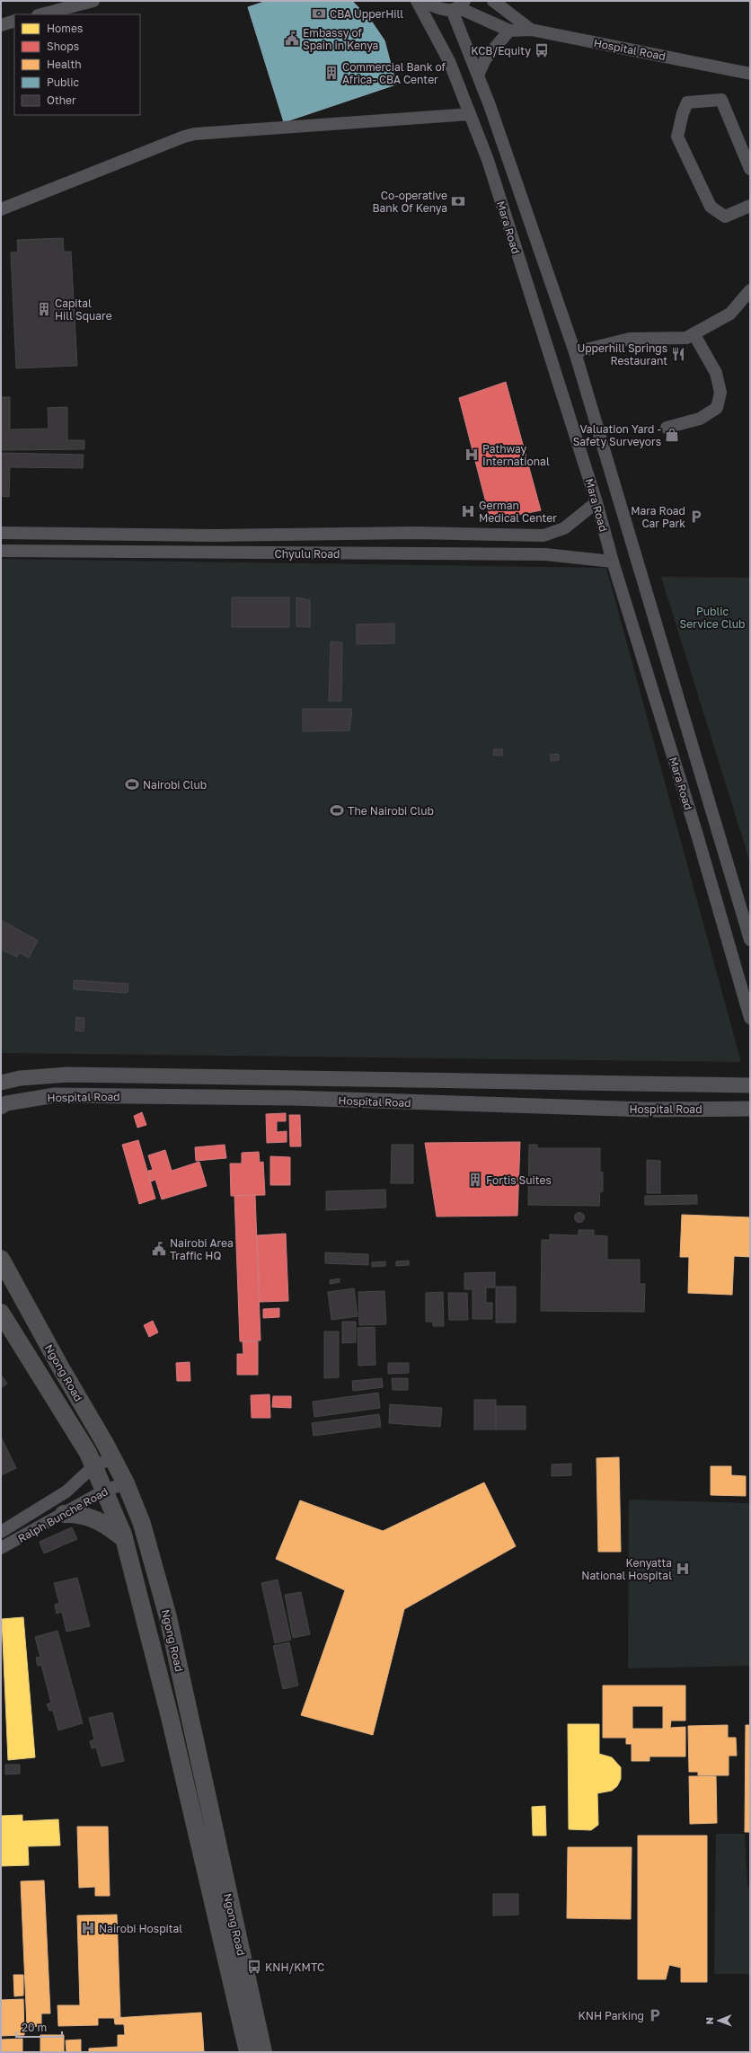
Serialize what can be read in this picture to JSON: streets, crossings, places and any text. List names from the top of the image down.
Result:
{
  "streets": {
    "main road": ["Ngong Road"],
    "street": [
      "Hospital Road",
      "Mara Road",
      "Chyulu Road",
      "Ralph Bunche Road"
    ]
  },
  "crossings": [
    ["Mara Road", "Chyulu Road"],
    ["Ngong Road", "Ralph Bunche Road"]
  ],
  "parks": ["Public Service Club"],
  "places": {
    "bank": ["CBA UpperHill", "Co-operative Bank Of Kenya"],
    "public building": ["Embassy of Spain in Kenya", "Nairobi Area Traffic HQ"],
    "bus stop": ["KCB/Equity", "KNH/KMTC"],
    "building": ["Commercial Bank of Africa- CBA Center", "Capital Hill Square", "Fortis Suites"],
    "restaurant": ["Upperhill Springs Restaurant"],
    "shop": ["Valuation Yard - Safety Surveyors"],
    "hospital": [
      "Pathway International",
      "German Medical Center",
      "Kenyatta National Hospital",
      "Nairobi Hospital"
    ],
    "parking": ["Mara Road Car Park", "KNH Parking"],
    "sports": ["Nairobi Club", "The Nairobi Club"]
  },
  "legend": [
    "Homes",
    "Shops",
    "Health",
    "Public",
    "Other"
  ],
  "scale_bar": "20 m",
  "north": "left"
}
